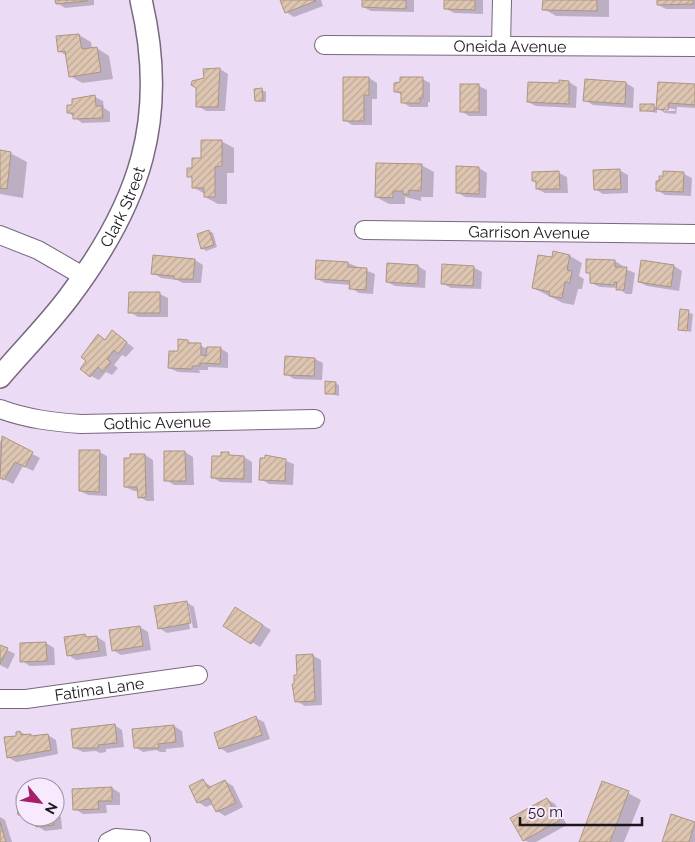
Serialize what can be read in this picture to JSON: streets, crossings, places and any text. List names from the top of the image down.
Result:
{
  "streets": {
    "street": [
      "Oneida Avenue",
      "Clark Street",
      "Garrison Avenue",
      "Gothic Avenue",
      "Fatima Lane"
    ]
  },
  "scale_bar": "50 m",
  "north": "bottom right"
}
